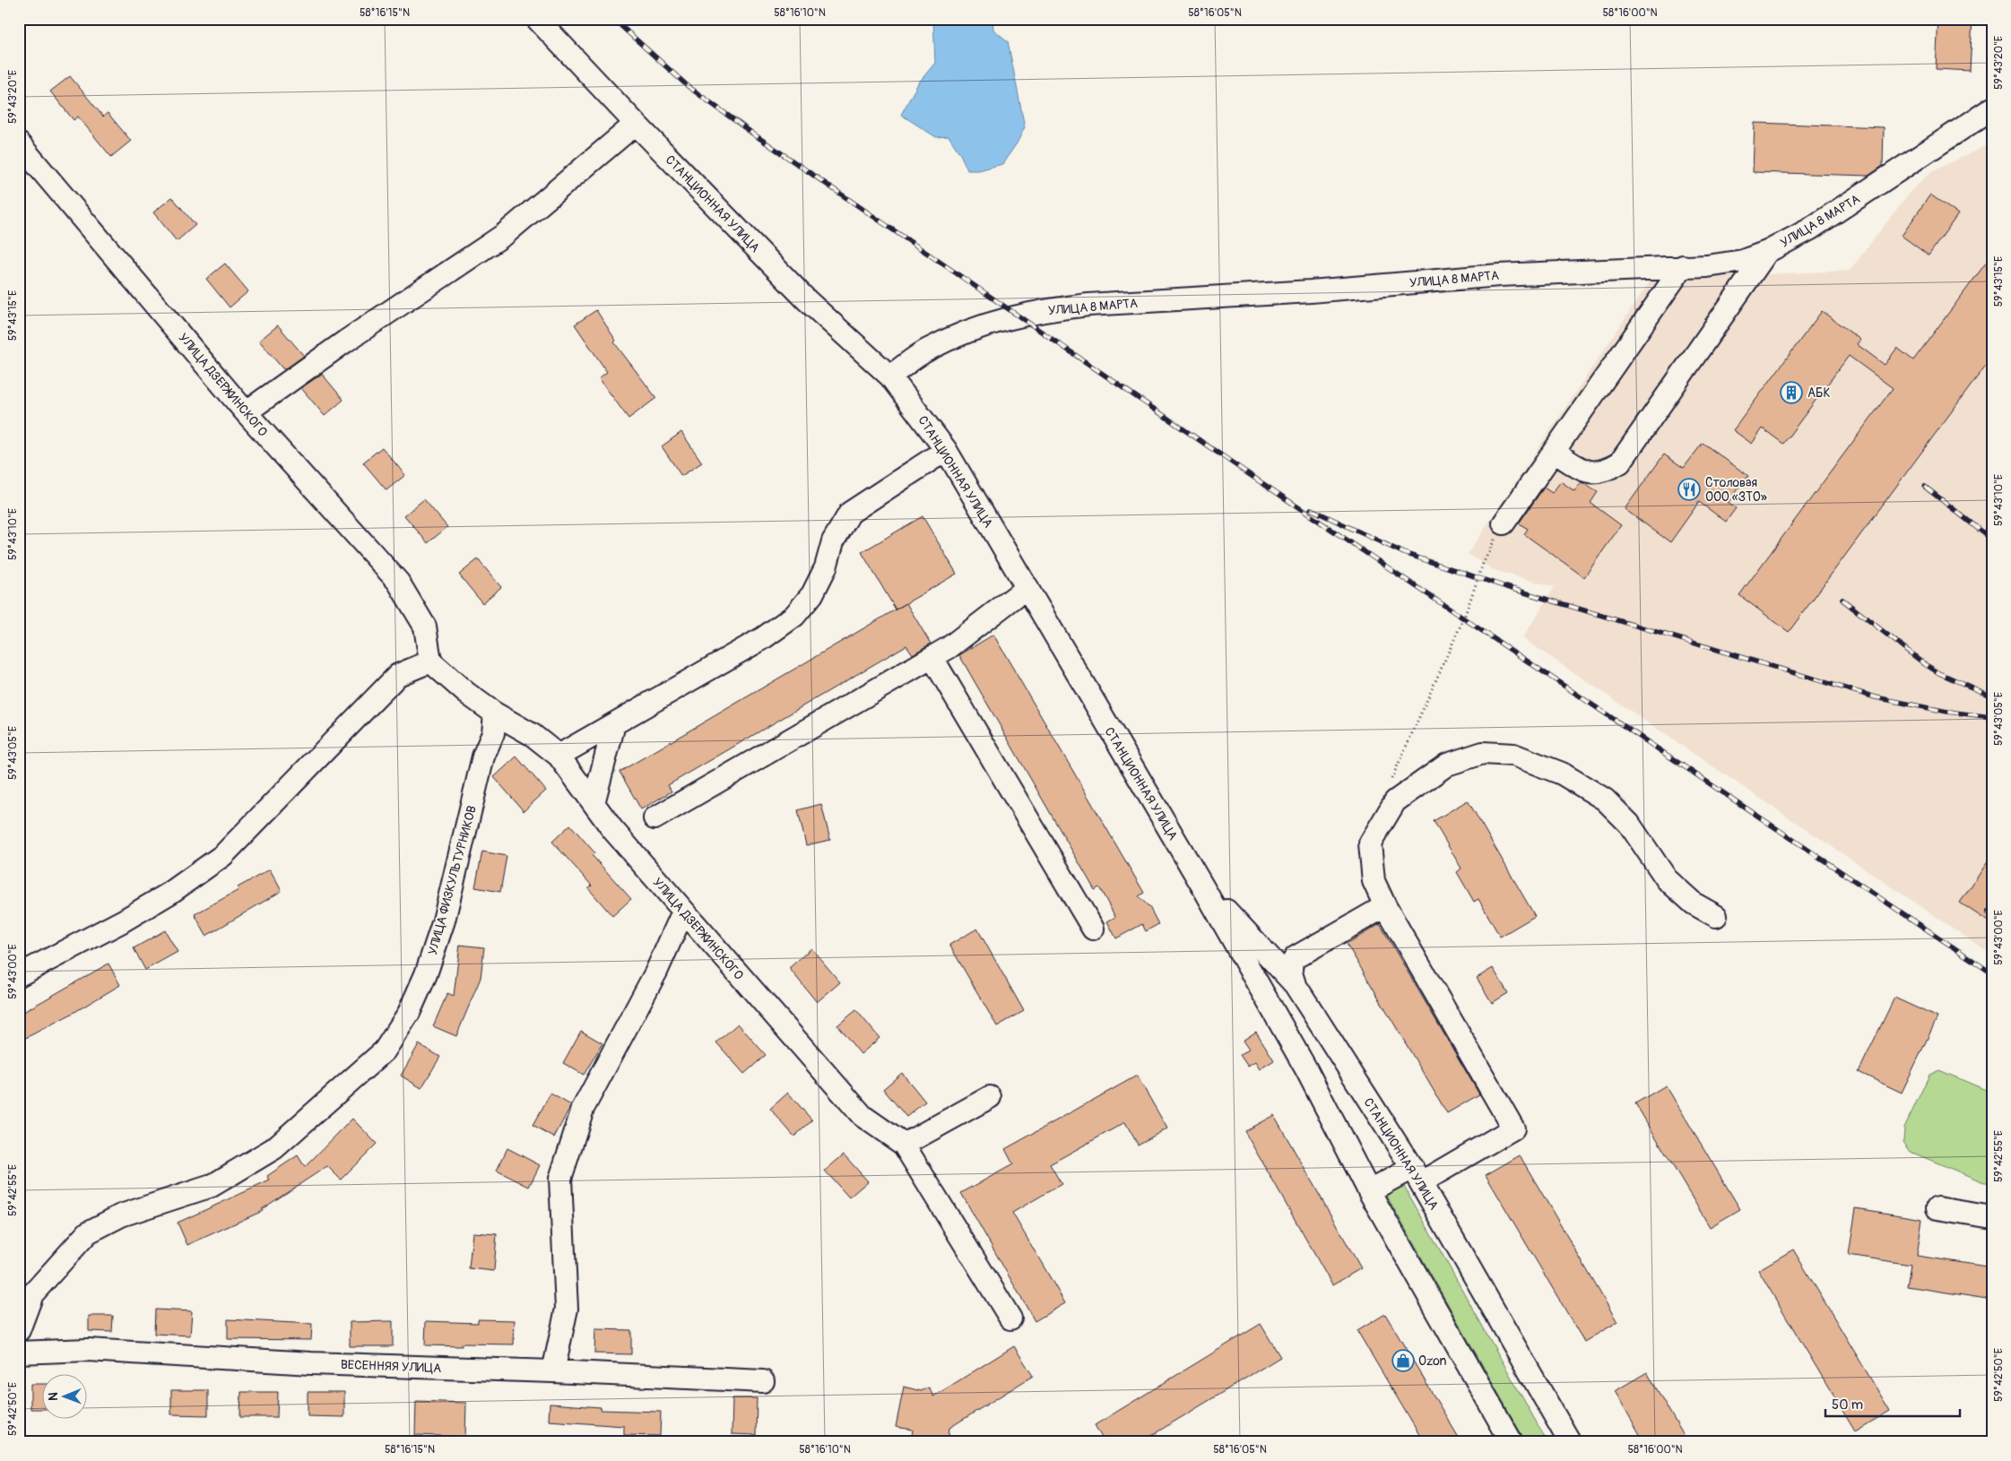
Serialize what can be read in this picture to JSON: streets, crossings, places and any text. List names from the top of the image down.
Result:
{
  "streets": {
    "street": [
      "СТАНЦИОННАЯ УЛИЦА",
      "УЛИЦА 8 МАРТА",
      "УЛИЦА ДЗЕРЖИНСКОГО",
      "УЛИЦА ФИЗКУЛЬТУРНИКОВ",
      "ВЕСЕННЯЯ УЛИЦА"
    ]
  },
  "crossings": [
    ["СТАНЦИОННАЯ УЛИЦА", "УЛИЦА 8 МАРТА"],
    ["УЛИЦА ДЗЕРЖИНСКОГО", "УЛИЦА ФИЗКУЛЬТУРНИКОВ"]
  ],
  "places": {
    "building": ["АБК"],
    "restaurant": ["Столовая ООО «ЗТО»"],
    "shop": ["Ozon"]
  },
  "scale_bar": "50 m",
  "north": "left",
  "coordinates": [
    "58°16'15\"N",
    "58°16'10\"N",
    "58°16'05\"N",
    "58°16'00\"N",
    "59°43'20\"E",
    "59°43'15\"E",
    "59°43'10\"E",
    "59°43'05\"E",
    "59°43'00\"E",
    "59°42'55\"E",
    "59°42'50\"E"
  ]
}
